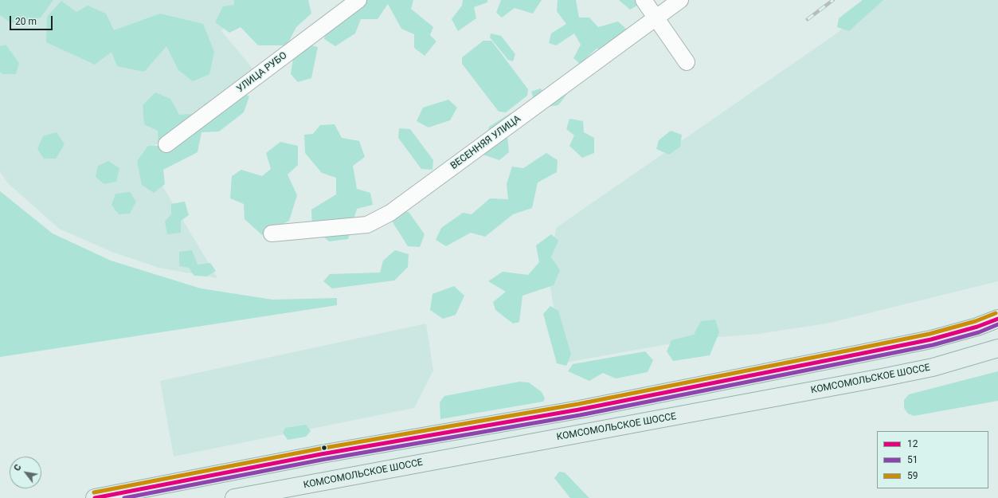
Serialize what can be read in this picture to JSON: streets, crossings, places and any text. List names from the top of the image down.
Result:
{
  "streets": {
    "main road": ["КОМСОМОЛЬСКОЕ ШОССЕ"],
    "street": ["УЛИЦА РУБО", "ВЕСЕННЯЯ УЛИЦА"]
  },
  "lines": ["transit line 59", "transit line 12", "transit line 51"],
  "legend": ["12", "51", "59"],
  "scale_bar": "20 m",
  "north": "top left"
}
